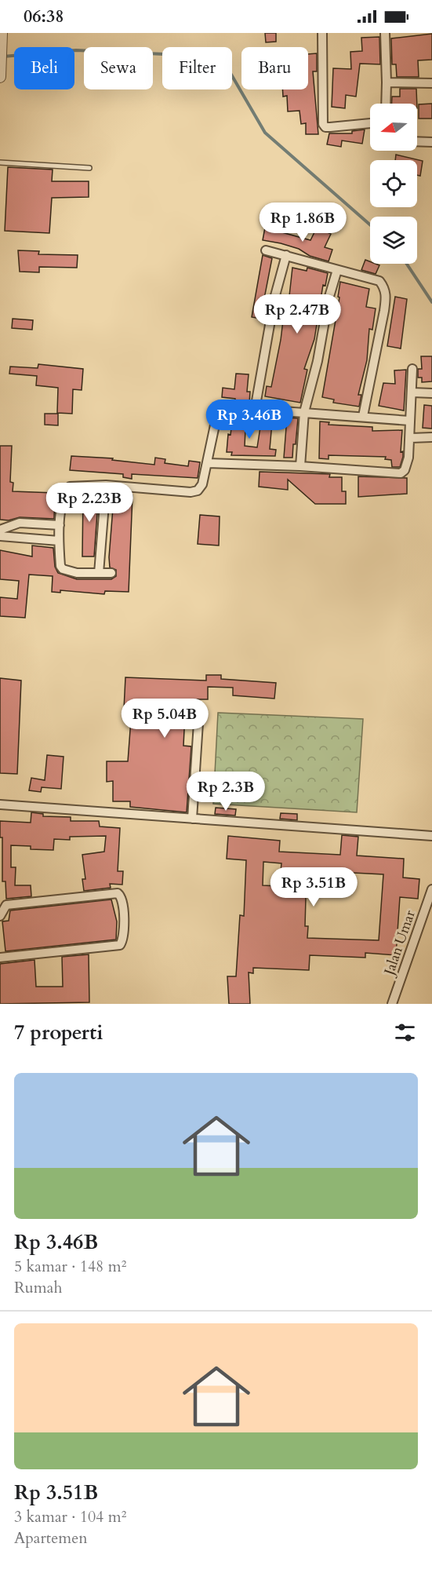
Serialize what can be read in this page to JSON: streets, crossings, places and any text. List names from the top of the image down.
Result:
{
  "streets": {
    "street": ["Jalan Umar"]
  },
  "north": "left",
  "page": {
    "status": "06:38",
    "chip": [
      "Beli",
      "Sewa",
      "Filter",
      "Baru"
    ],
    "price": [
      "Rp 1.86B",
      "Rp 2.47B",
      "Rp 3.46B",
      "Rp 2.23B",
      "Rp 5.04B",
      "Rp 2.3B",
      "Rp 3.51B"
    ],
    "heading": "7 properti",
    "list": [
      {
        "name": "Rp 3.46B",
        "note": "5 kamar · 148 m² · Rumah"
      },
      {
        "name": "Rp 3.51B",
        "note": "3 kamar · 104 m² · Apartemen"
      }
    ]
  }
}
